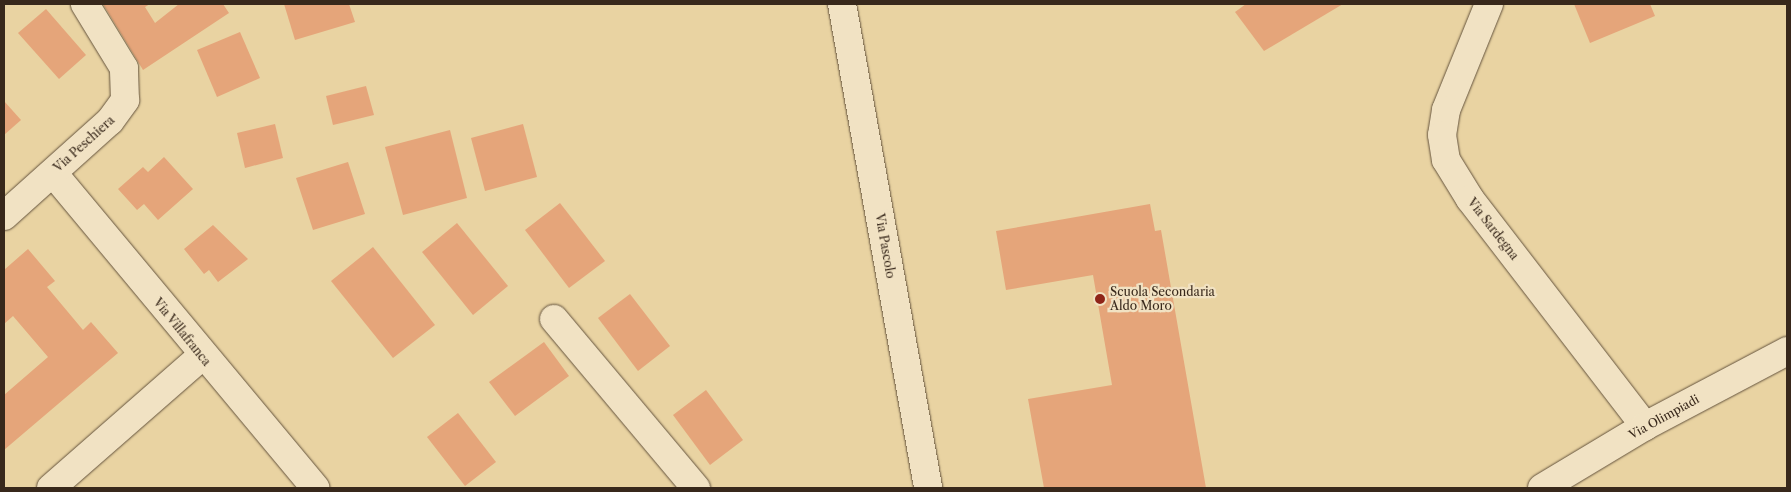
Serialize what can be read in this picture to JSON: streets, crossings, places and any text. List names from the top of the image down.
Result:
{
  "streets": {
    "street": [
      "Via Peschiera",
      "Via Sardegna",
      "Via Pascolo",
      "Via Villafranca",
      "Via Olimpiadi"
    ]
  },
  "crossings": [
    ["Via Peschiera", "Via Villafranca"],
    ["Via Sardegna", "Via Olimpiadi"]
  ],
  "places": ["Scuola Secondaria Aldo Moro"]
}
